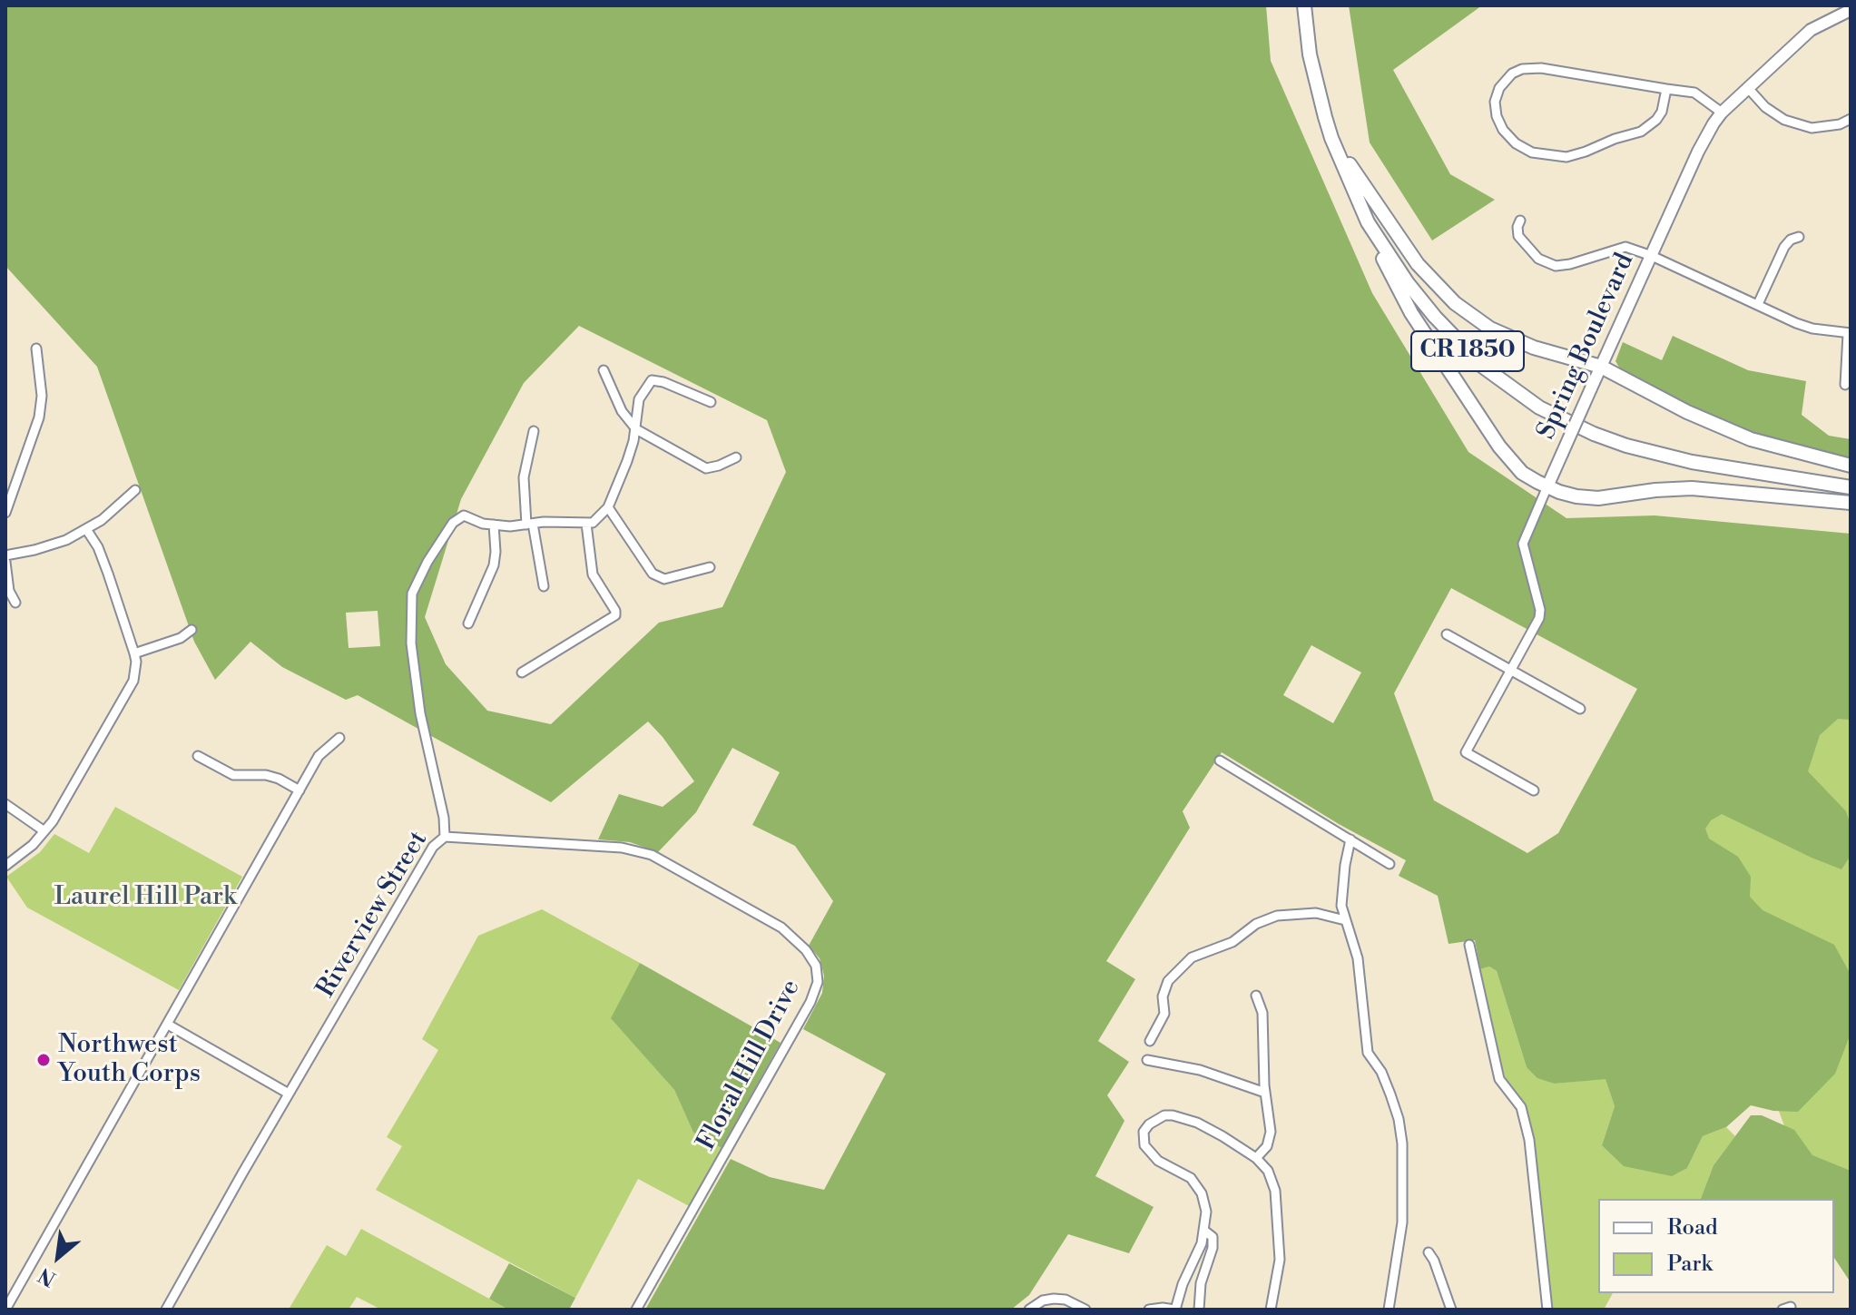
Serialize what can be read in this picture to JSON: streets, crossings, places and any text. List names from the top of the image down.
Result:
{
  "streets": {
    "main road": ["CR 1850"],
    "street": ["Spring Boulevard", "Riverview Street", "Floral Hill Drive"]
  },
  "crossings": [
    ["Riverview Street", "Floral Hill Drive"]
  ],
  "parks": ["Laurel Hill Park"],
  "places": ["Northwest Youth Corps"],
  "legend": ["Road", "Park"],
  "north": "bottom left"
}
